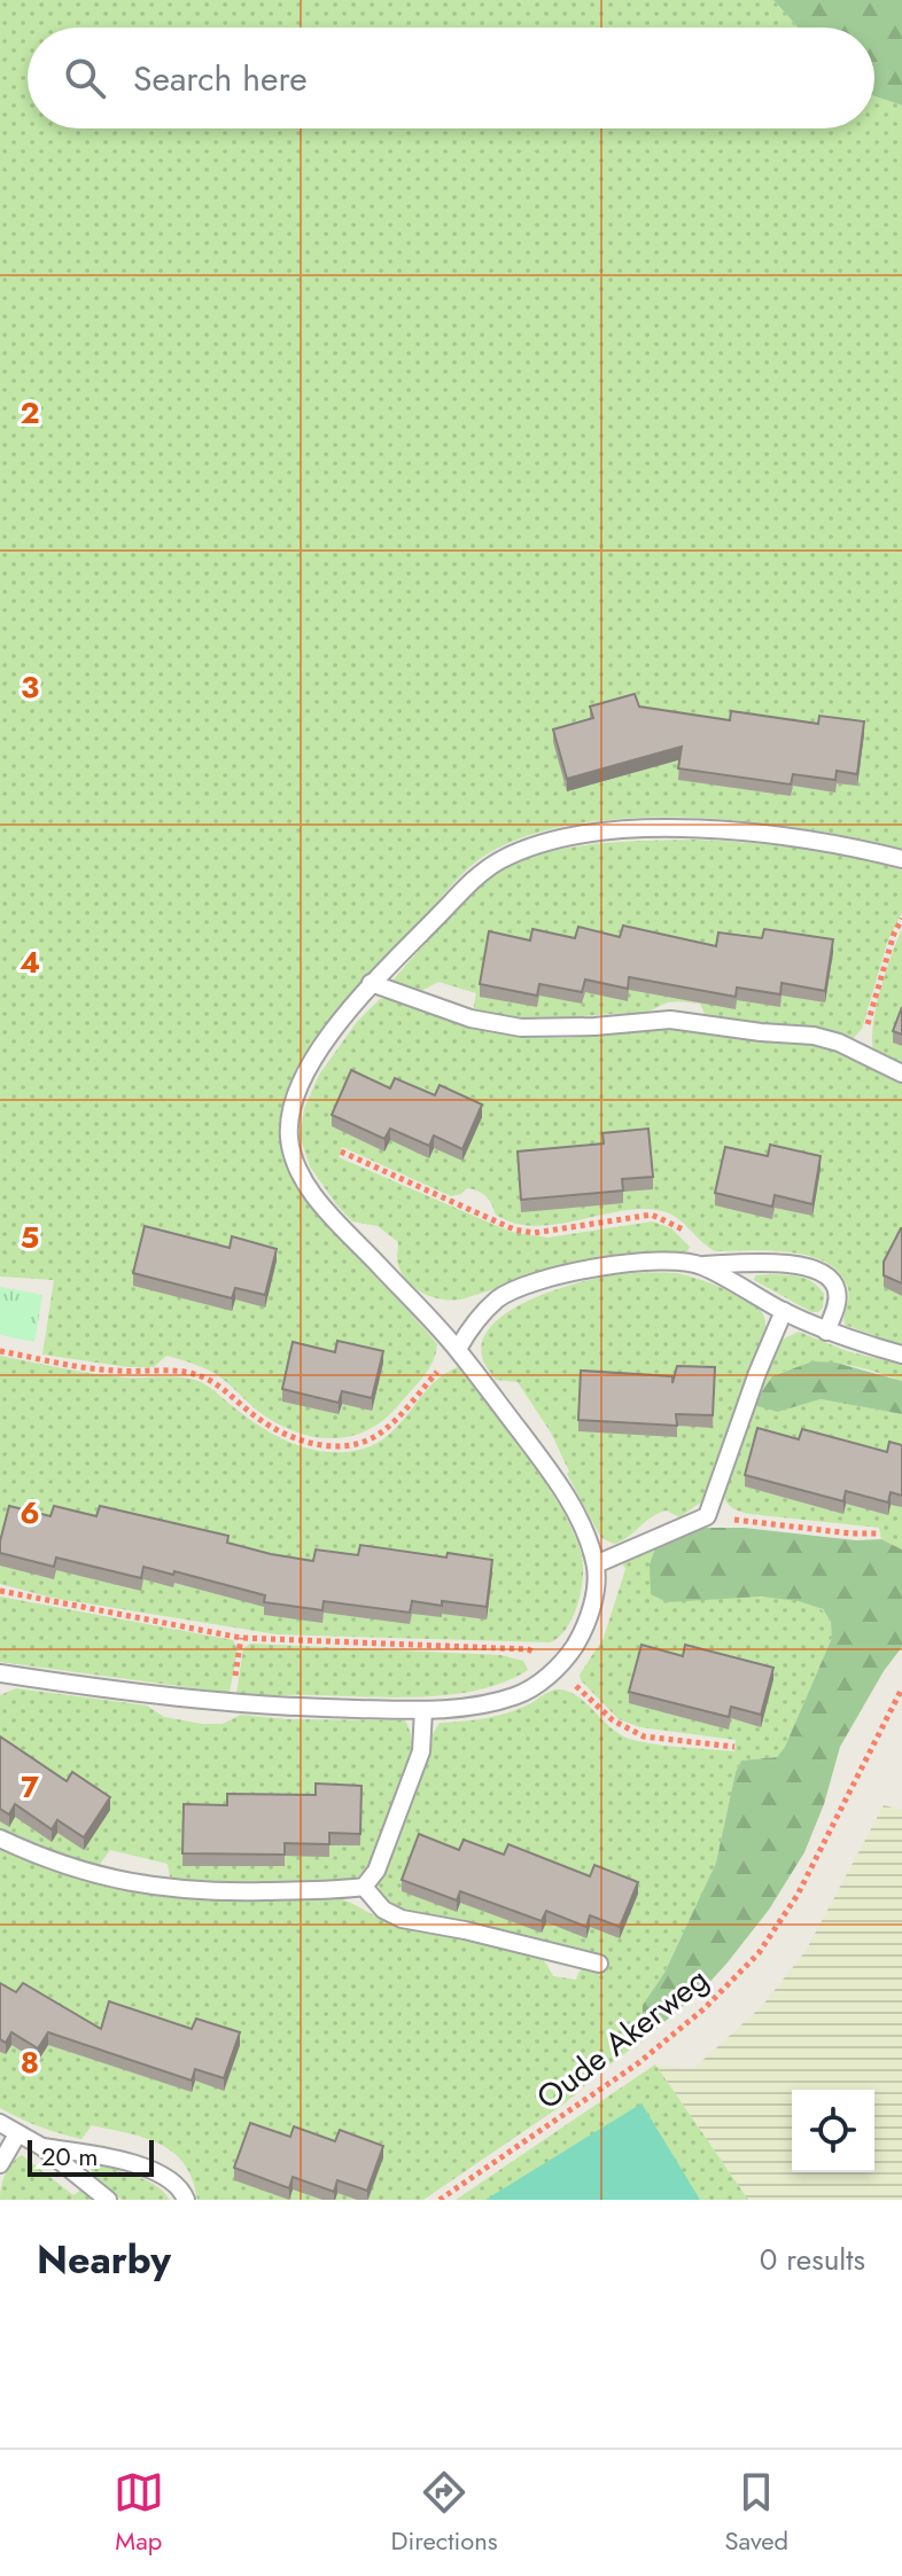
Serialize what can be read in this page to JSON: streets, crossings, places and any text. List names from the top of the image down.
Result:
{
  "streets": {
    "path": ["Oude Akerweg"]
  },
  "scale_bar": "20 m",
  "page": {
    "search": "Search here",
    "scale": "20 m",
    "heading": ["Nearby", "0 results"],
    "nav": ["Map", "Directions", "Saved"]
  },
  "grid": {
    "rows": [
      "2",
      "3",
      "4",
      "5",
      "6",
      "7",
      "8"
    ]
  }
}
